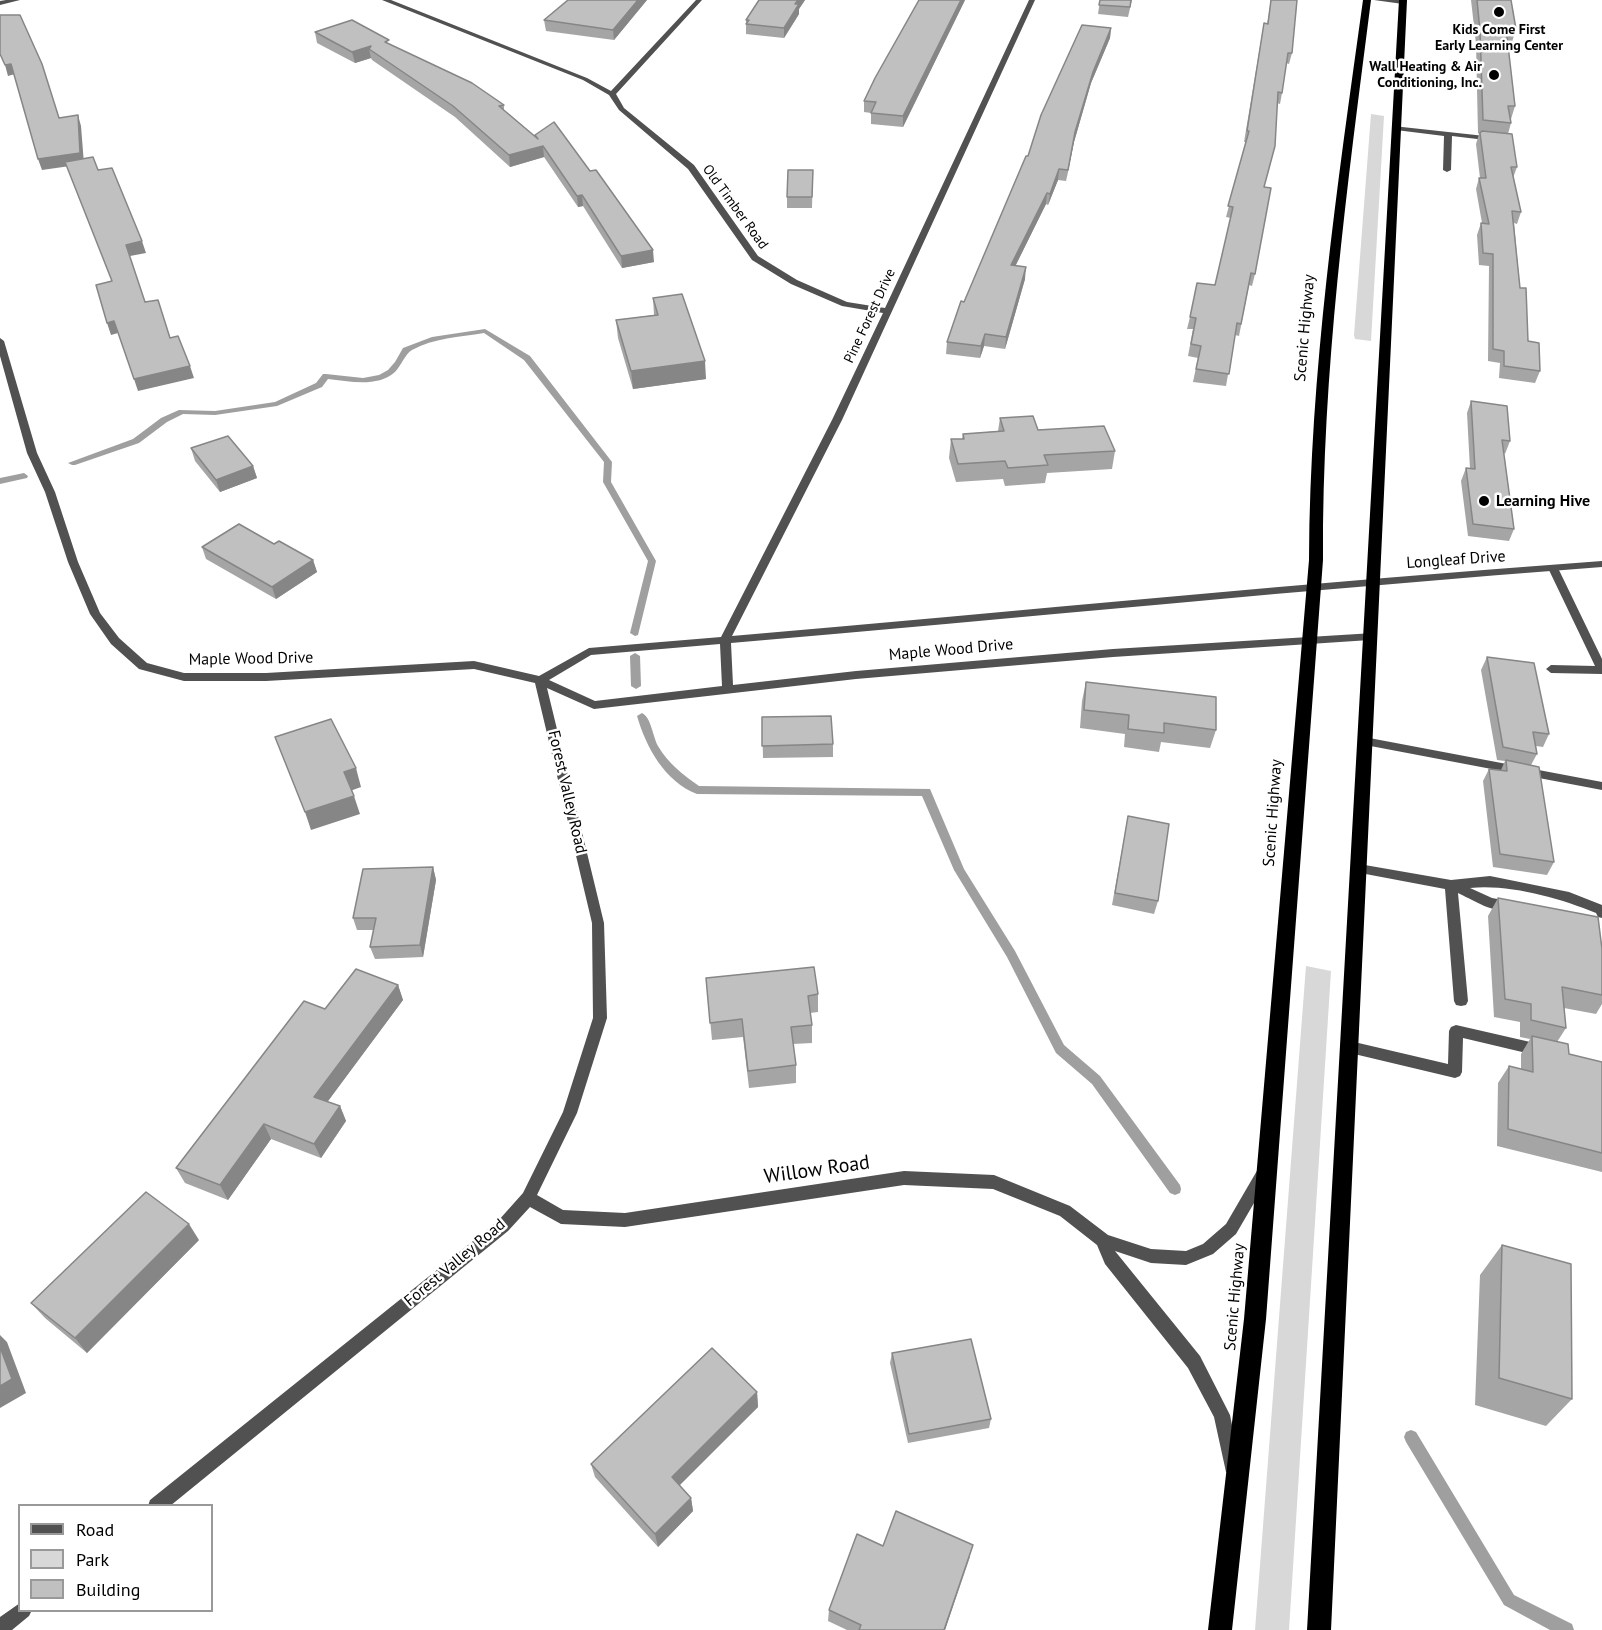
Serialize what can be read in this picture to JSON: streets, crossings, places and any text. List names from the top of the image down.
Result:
{
  "streets": {
    "highway": ["Scenic Highway"],
    "street": [
      "Old Timber Road",
      "Pine Forest Drive",
      "Longleaf Drive",
      "Maple Wood Drive",
      "Forest Valley Road",
      "Willow Road"
    ]
  },
  "crossings": [
    ["Old Timber Road", "Pine Forest Drive"],
    ["Pine Forest Drive", "Maple Wood Drive"],
    ["Scenic Highway", "Longleaf Drive"],
    ["Scenic Highway", "Maple Wood Drive"],
    ["Longleaf Drive", "Maple Wood Drive"],
    ["Maple Wood Drive", "Forest Valley Road"],
    ["Forest Valley Road", "Willow Road"]
  ],
  "places": ["Kids Come First Early Learning Center", "Wall Heating & Air Conditioning, Inc.", "Learning Hive"],
  "legend": ["Road", "Park", "Building"]
}
